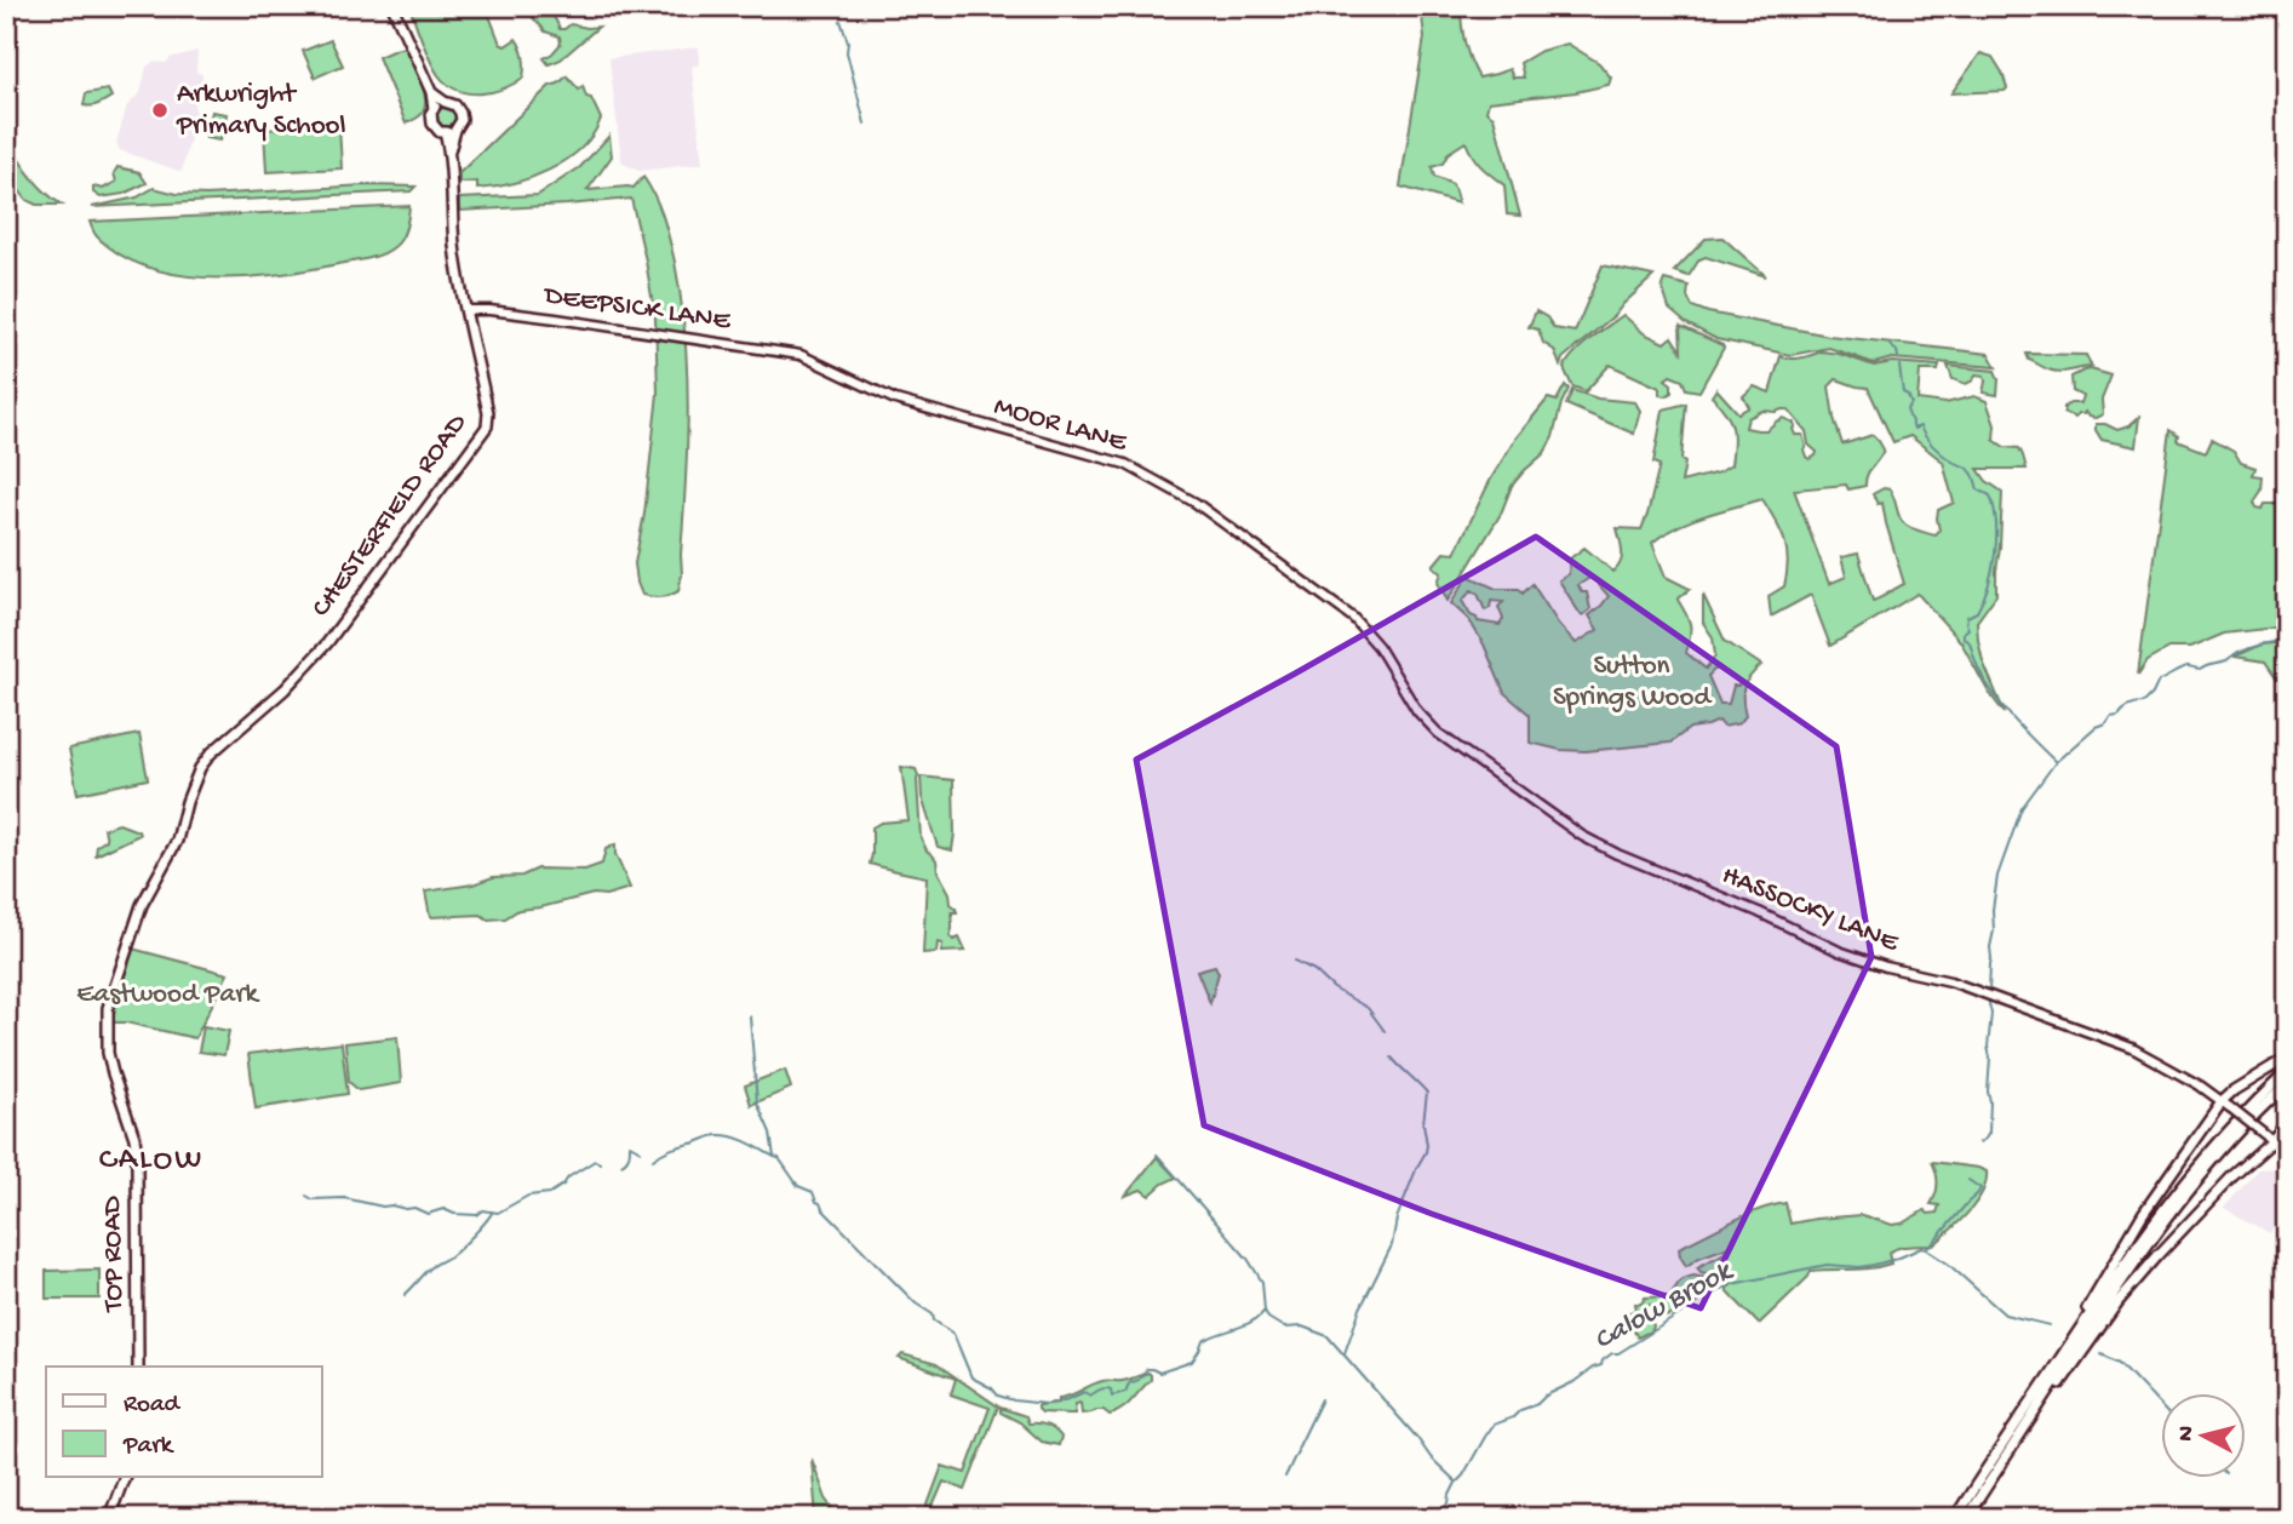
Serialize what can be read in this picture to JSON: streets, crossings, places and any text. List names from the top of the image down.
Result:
{
  "streets": {
    "main road": [
      "DEEPSICK LANE",
      "MOOR LANE",
      "CHESTERFIELD ROAD",
      "HASSOCKY LANE",
      "TOP ROAD"
    ]
  },
  "crossings": [
    ["DEEPSICK LANE", "MOOR LANE"],
    ["DEEPSICK LANE", "CHESTERFIELD ROAD"],
    ["MOOR LANE", "HASSOCKY LANE"],
    ["CHESTERFIELD ROAD", "TOP ROAD"]
  ],
  "districts": ["CALOW"],
  "water": ["Calow Brook"],
  "parks": ["Sutton Springs Wood", "Eastwood Park"],
  "places": ["Arkwright Primary School"],
  "legend": ["Road", "Park"],
  "north": "left"
}
